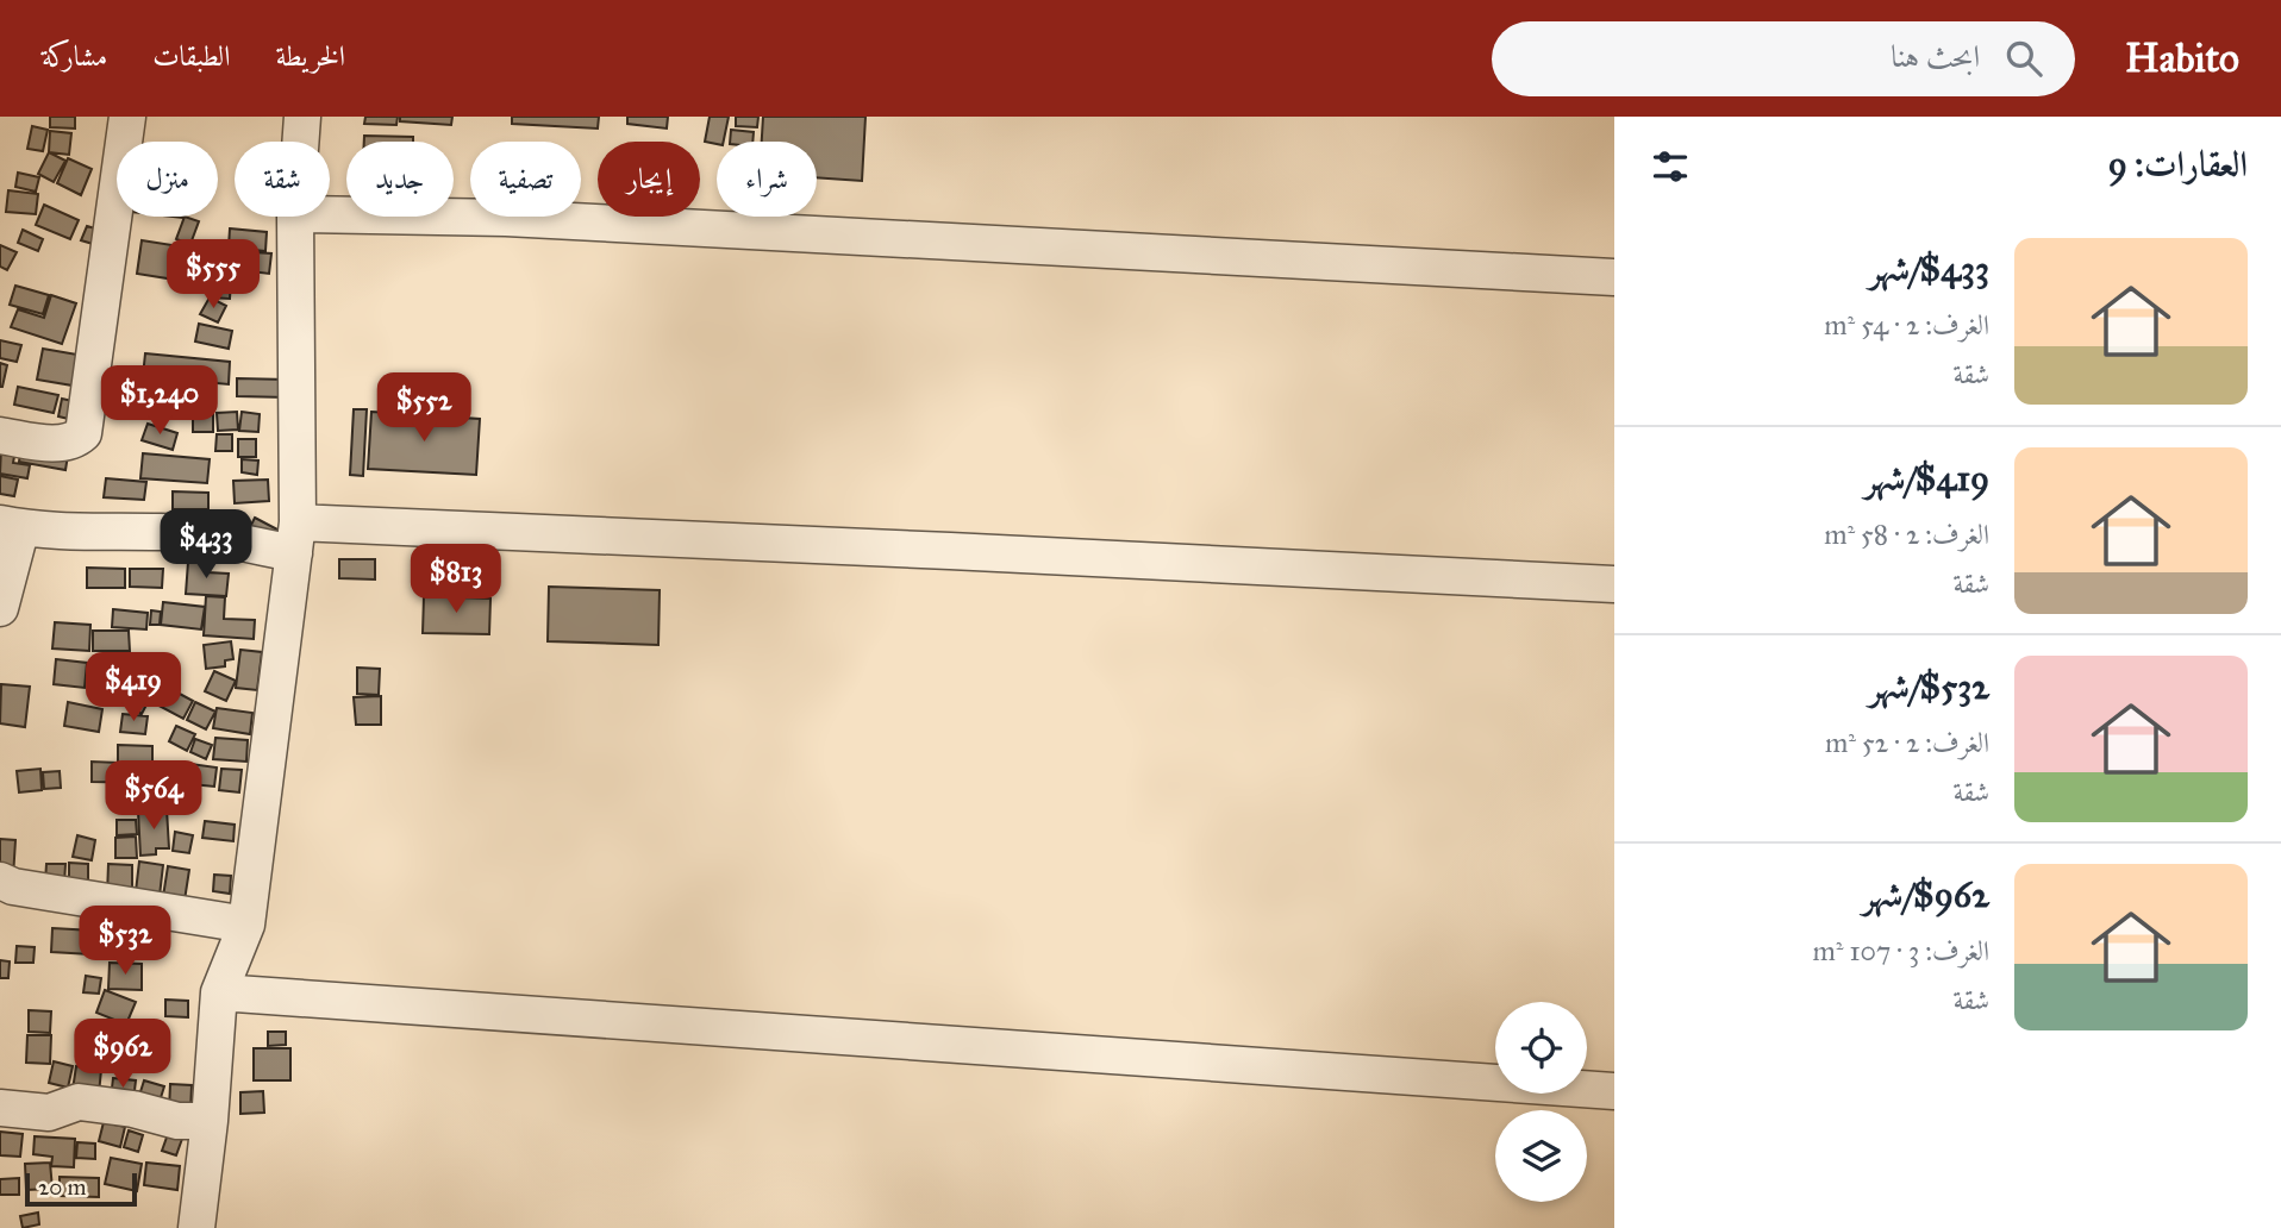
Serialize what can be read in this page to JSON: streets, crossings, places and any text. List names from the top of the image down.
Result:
{
  "scale_bar": "20 m",
  "page": {
    "header": "Habito",
    "search": "ابحث هنا",
    "nav": ["الخريطة", "الطبقات", "مشاركة"],
    "heading": "العقارات: 9",
    "chip": [
      "شراء",
      "إيجار",
      "تصفية",
      "جديد",
      "شقة",
      "منزل"
    ],
    "list": [
      {
        "name": "$433/شهر",
        "note": "الغرف: 2 · 54 m² · شقة"
      },
      {
        "name": "$419/شهر",
        "note": "الغرف: 2 · 58 m² · شقة"
      },
      {
        "name": "$532/شهر",
        "note": "الغرف: 2 · 52 m² · شقة"
      },
      {
        "name": "$962/شهر",
        "note": "الغرف: 3 · 107 m² · شقة"
      }
    ],
    "price": [
      "$555",
      "$1,240",
      "$552",
      "$433",
      "$813",
      "$419",
      "$564",
      "$532",
      "$962"
    ],
    "scale": "20 m"
  }
}
